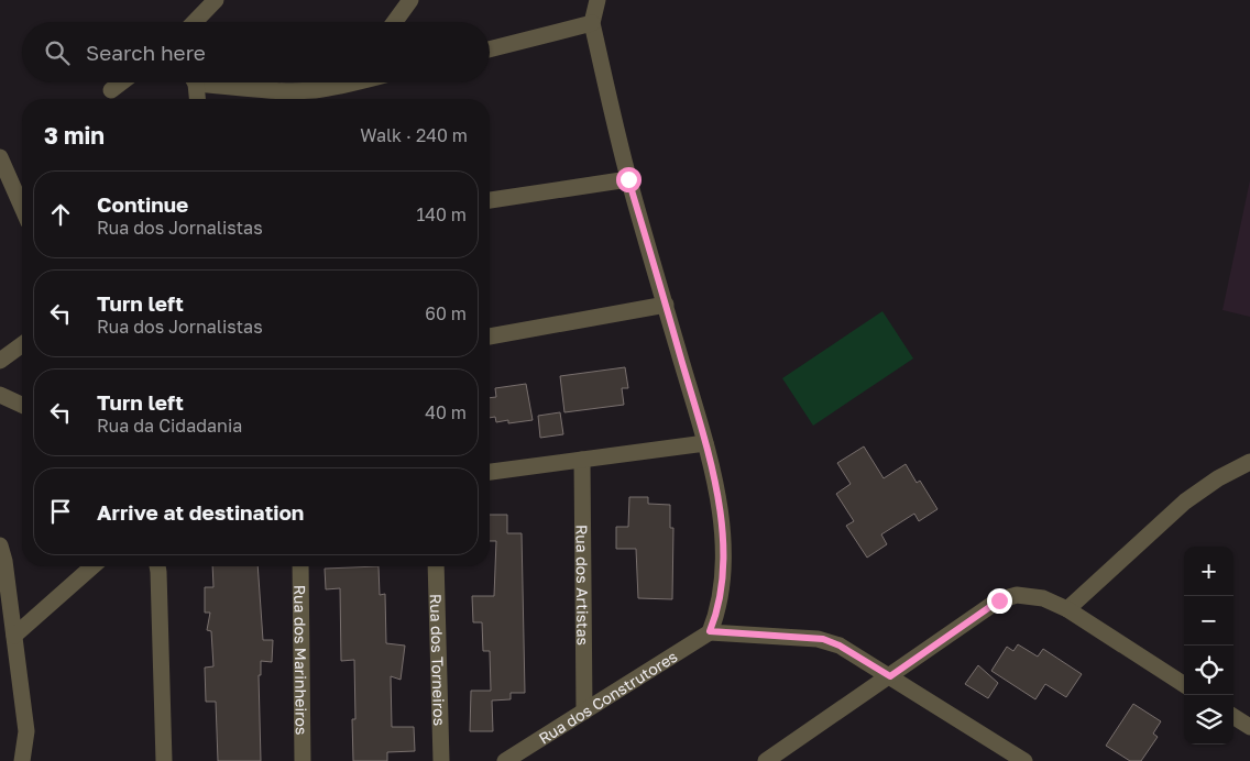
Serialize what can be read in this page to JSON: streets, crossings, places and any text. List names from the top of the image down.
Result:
{
  "streets": {
    "street": [
      "Rua dos Artistas",
      "Rua dos Marinheiros",
      "Rua dos Torneiros",
      "Rua dos Construtores"
    ]
  },
  "crossings": [
    ["Rua dos Artistas", "Rua dos Construtores"]
  ],
  "page": {
    "search": "Search here",
    "heading": ["3 min", "Walk · 240 m"],
    "list": [
      ["Continue", "Rua dos Jornalistas", "140 m"],
      ["Turn left", "Rua dos Jornalistas", "60 m"],
      ["Turn left", "Rua da Cidadania", "40 m"],
      "Arrive at destination"
    ],
    "map_buttons": ["+", "−"]
  }
}
